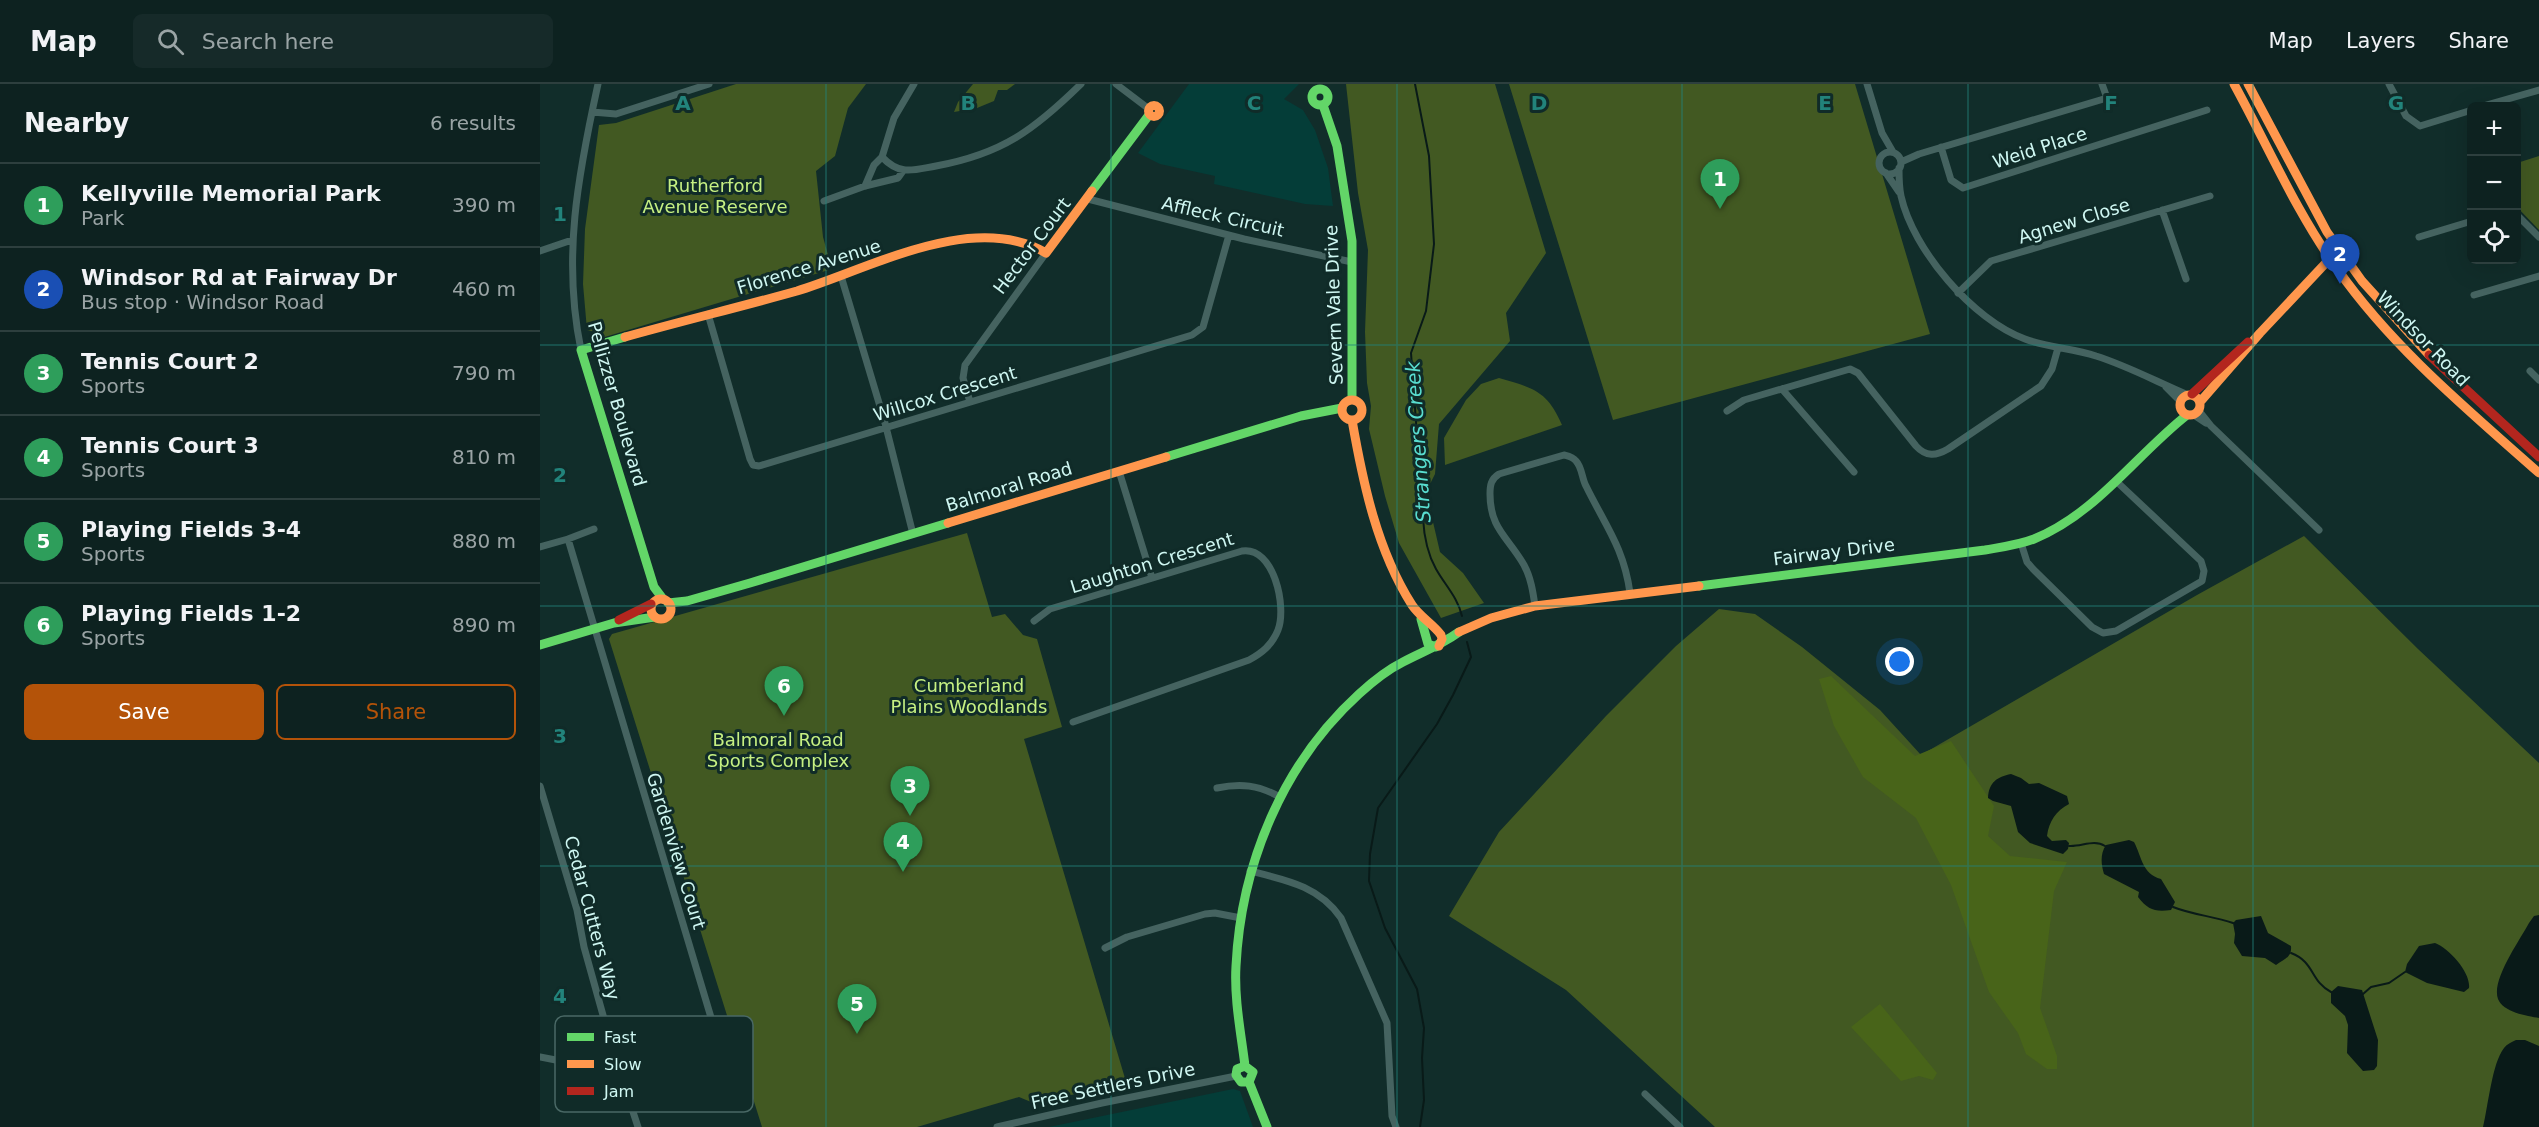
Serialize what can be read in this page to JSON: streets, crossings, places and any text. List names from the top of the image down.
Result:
{
  "streets": {
    "street": [
      "Weid Place",
      "Affleck Circuit",
      "Agnew Close",
      "Hector Court",
      "Florence Avenue",
      "Severn Vale Drive",
      "Windsor Road",
      "Willcox Crescent",
      "Pellizzer Boulevard",
      "Balmoral Road",
      "Fairway Drive",
      "Laughton Crescent",
      "Gardenview Court",
      "Cedar Cutters Way",
      "Free Settlers Drive"
    ]
  },
  "crossings": [
    ["Affleck Circuit", "Hector Court"],
    ["Affleck Circuit", "Severn Vale Drive"],
    ["Affleck Circuit", "Willcox Crescent"],
    ["Hector Court", "Florence Avenue"],
    ["Hector Court", "Willcox Crescent"],
    ["Florence Avenue", "Willcox Crescent"],
    ["Florence Avenue", "Pellizzer Boulevard"],
    ["Severn Vale Drive", "Balmoral Road"],
    ["Windsor Road", "Fairway Drive"],
    ["Pellizzer Boulevard", "Balmoral Road"],
    ["Balmoral Road", "Gardenview Court"],
    ["Fairway Drive", "Free Settlers Drive"]
  ],
  "water": ["Strangers Creek"],
  "parks": ["Rutherford Avenue Reserve", "Cumberland Plains Woodlands", "Balmoral Road Sports Complex"],
  "legend": ["Fast", "Slow", "Jam"],
  "page": {
    "header": "Map",
    "search": "Search here",
    "nav": ["Map", "Layers", "Share"],
    "heading": ["Nearby", "6 results"],
    "map_buttons": ["+", "−"],
    "pins": [
      "1",
      "2",
      "6",
      "3",
      "4",
      "5"
    ],
    "list": [
      {
        "mark": "1",
        "name": "Kellyville Memorial Park",
        "note": "Park",
        "value": "390 m"
      },
      {
        "mark": "2",
        "name": "Windsor Rd at Fairway Dr",
        "note": "Bus stop · Windsor Road",
        "value": "460 m"
      },
      {
        "mark": "3",
        "name": "Tennis Court 2",
        "note": "Sports",
        "value": "790 m"
      },
      {
        "mark": "4",
        "name": "Tennis Court 3",
        "note": "Sports",
        "value": "810 m"
      },
      {
        "mark": "5",
        "name": "Playing Fields 3-4",
        "note": "Sports",
        "value": "880 m"
      },
      {
        "mark": "6",
        "name": "Playing Fields 1-2",
        "note": "Sports",
        "value": "890 m"
      }
    ],
    "buttons": ["Save", "Share"]
  },
  "grid": {
    "columns": [
      "A",
      "B",
      "C",
      "D",
      "E",
      "F",
      "G"
    ],
    "rows": [
      "1",
      "2",
      "3",
      "4"
    ]
  }
}
